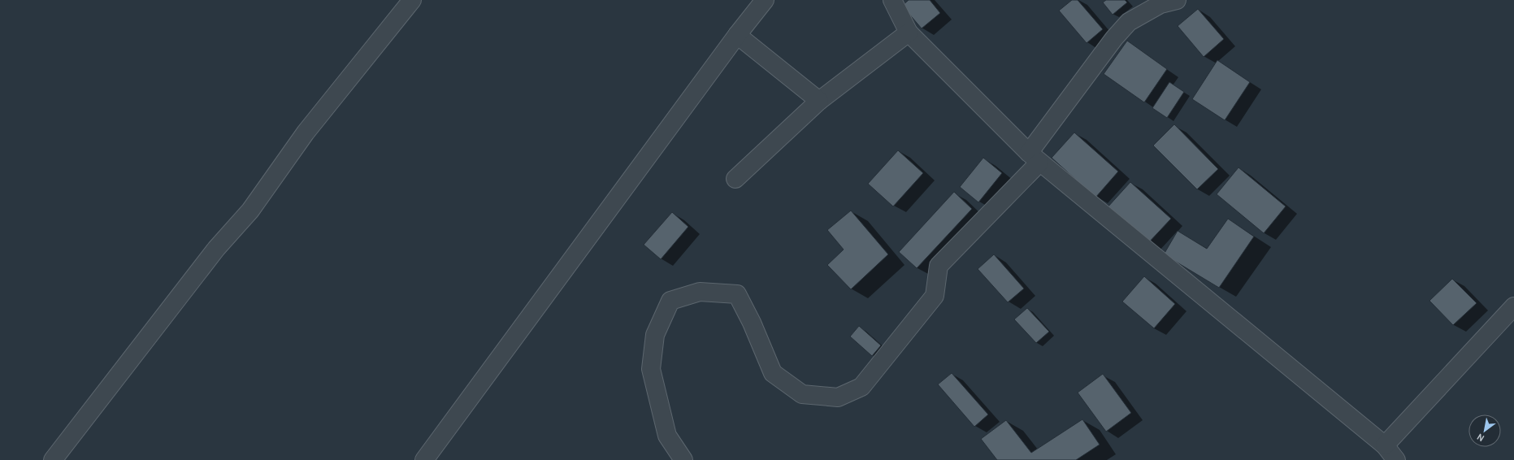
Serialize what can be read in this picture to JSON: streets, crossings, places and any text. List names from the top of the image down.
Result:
{
  "north": "bottom left"
}
